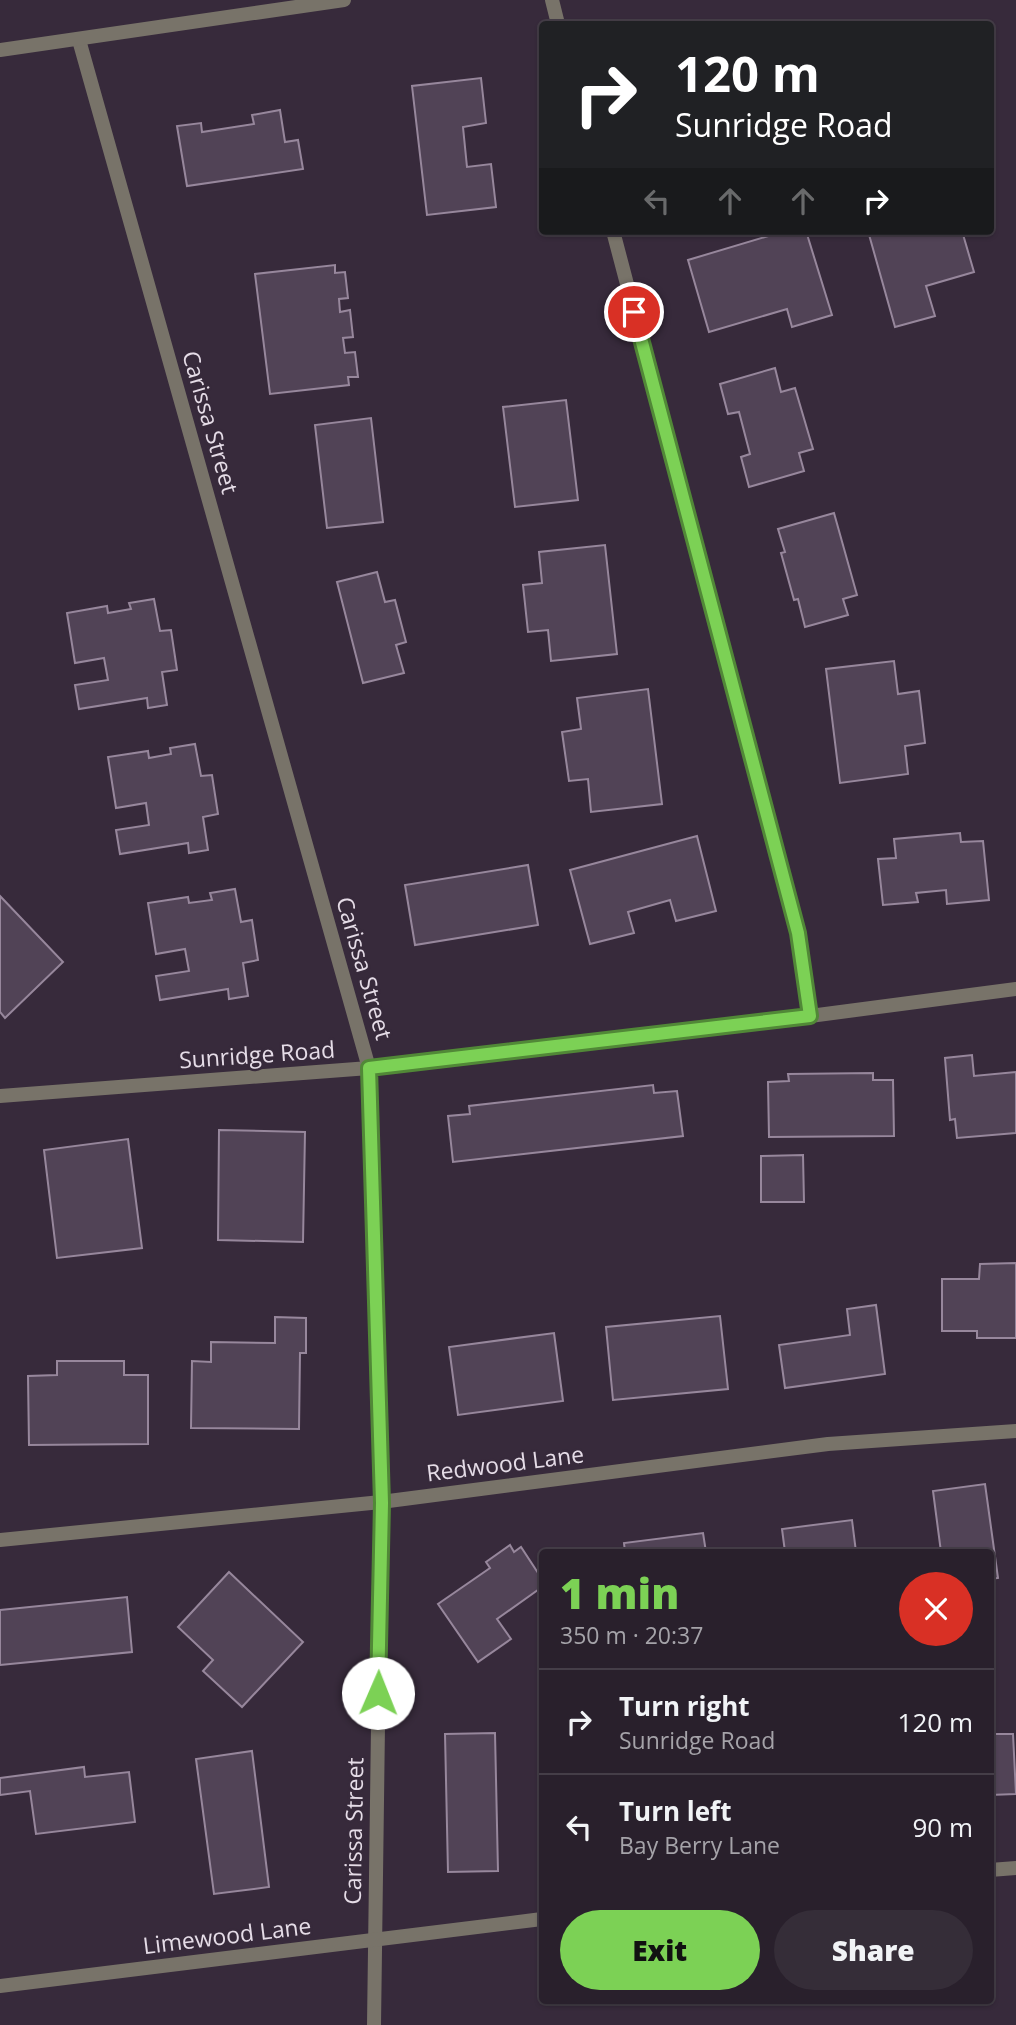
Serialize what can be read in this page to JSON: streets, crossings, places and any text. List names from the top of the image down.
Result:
{
  "streets": {
    "street": [
      "Carissa Street",
      "Sunridge Road",
      "Redwood Lane",
      "Limewood Lane"
    ]
  },
  "crossings": [
    ["Carissa Street", "Sunridge Road"],
    ["Carissa Street", "Redwood Lane"],
    ["Carissa Street", "Limewood Lane"]
  ],
  "page": {
    "turn": ["120 m", "Sunridge Road"],
    "heading": ["1 min", "350 m · 20:37"],
    "list": [
      {
        "name": "Turn right",
        "note": "Sunridge Road",
        "value": "120 m"
      },
      {
        "name": "Turn left",
        "note": "Bay Berry Lane",
        "value": "90 m"
      }
    ],
    "buttons": ["Exit", "Share"]
  }
}
